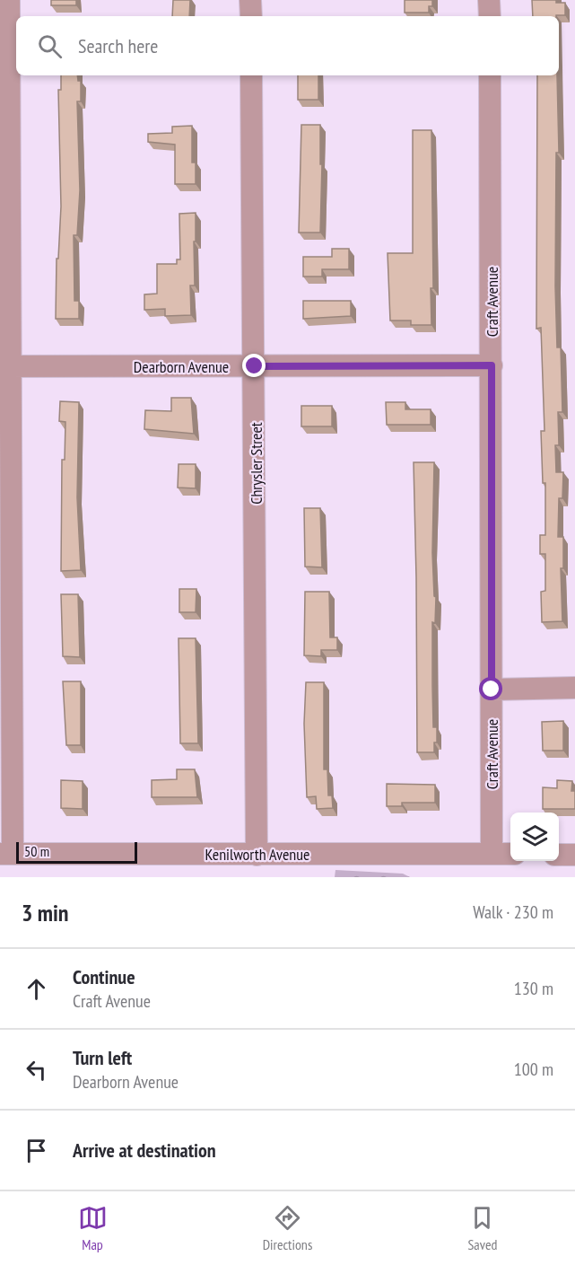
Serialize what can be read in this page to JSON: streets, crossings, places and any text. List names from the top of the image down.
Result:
{
  "streets": {
    "street": [
      "Craft Avenue",
      "Dearborn Avenue",
      "Chrysler Street",
      "Kenilworth Avenue"
    ]
  },
  "crossings": [
    ["Craft Avenue", "Dearborn Avenue"],
    ["Craft Avenue", "Kenilworth Avenue"],
    ["Dearborn Avenue", "Chrysler Street"],
    ["Chrysler Street", "Kenilworth Avenue"]
  ],
  "scale_bar": "50 m",
  "page": {
    "search": "Search here",
    "scale": "50 m",
    "heading": ["3 min", "Walk · 230 m"],
    "list": [
      ["Continue", "Craft Avenue", "130 m"],
      ["Turn left", "Dearborn Avenue", "100 m"],
      "Arrive at destination"
    ],
    "nav": ["Map", "Directions", "Saved"]
  }
}
